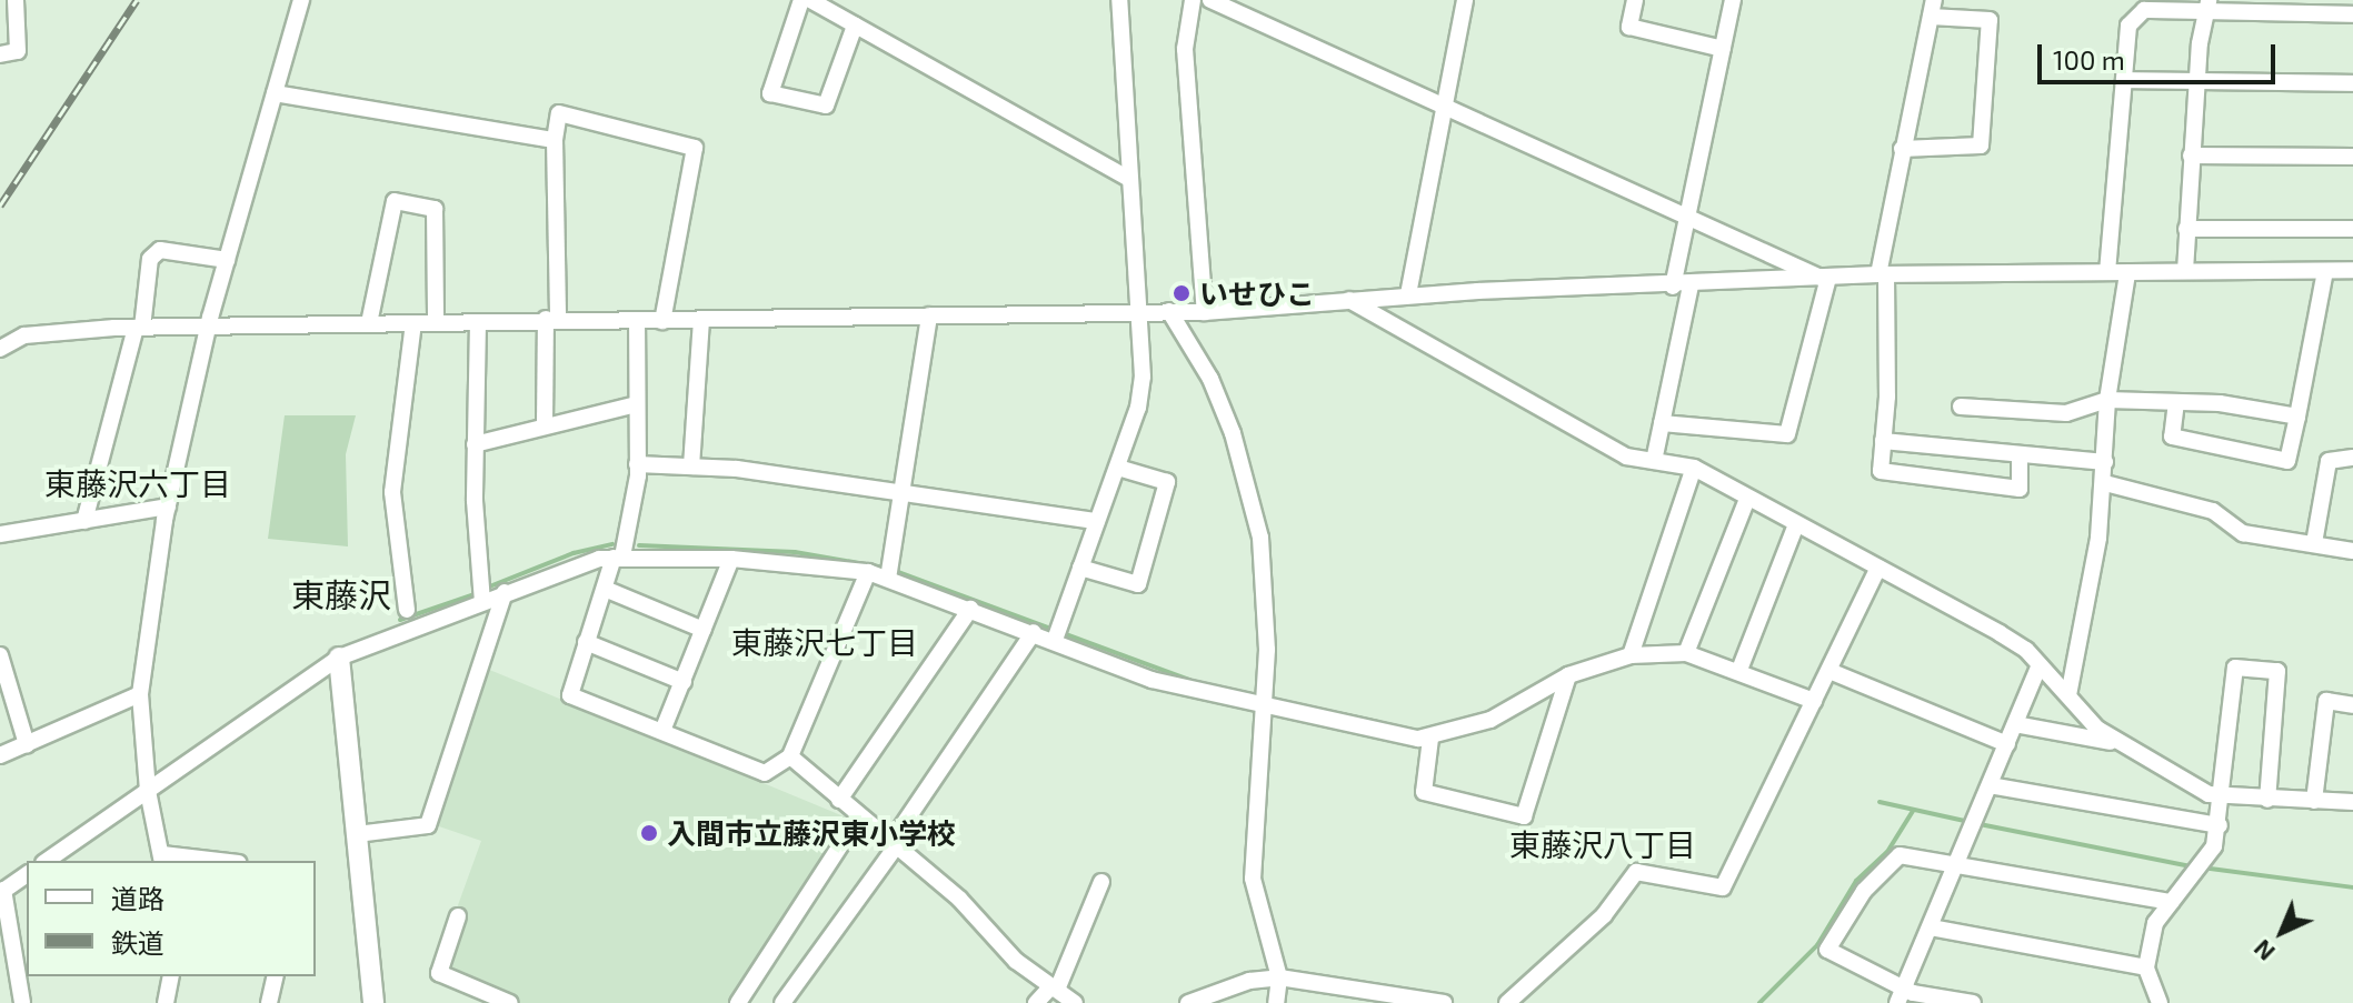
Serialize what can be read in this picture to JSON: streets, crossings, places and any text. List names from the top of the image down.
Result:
{
  "districts": [
    "東藤沢六丁目",
    "東藤沢",
    "東藤沢七丁目",
    "東藤沢八丁目"
  ],
  "places": ["いせひこ", "入間市立藤沢東小学校"],
  "legend": ["道路", "鉄道"],
  "scale_bar": "100 m",
  "north": "bottom left"
}
